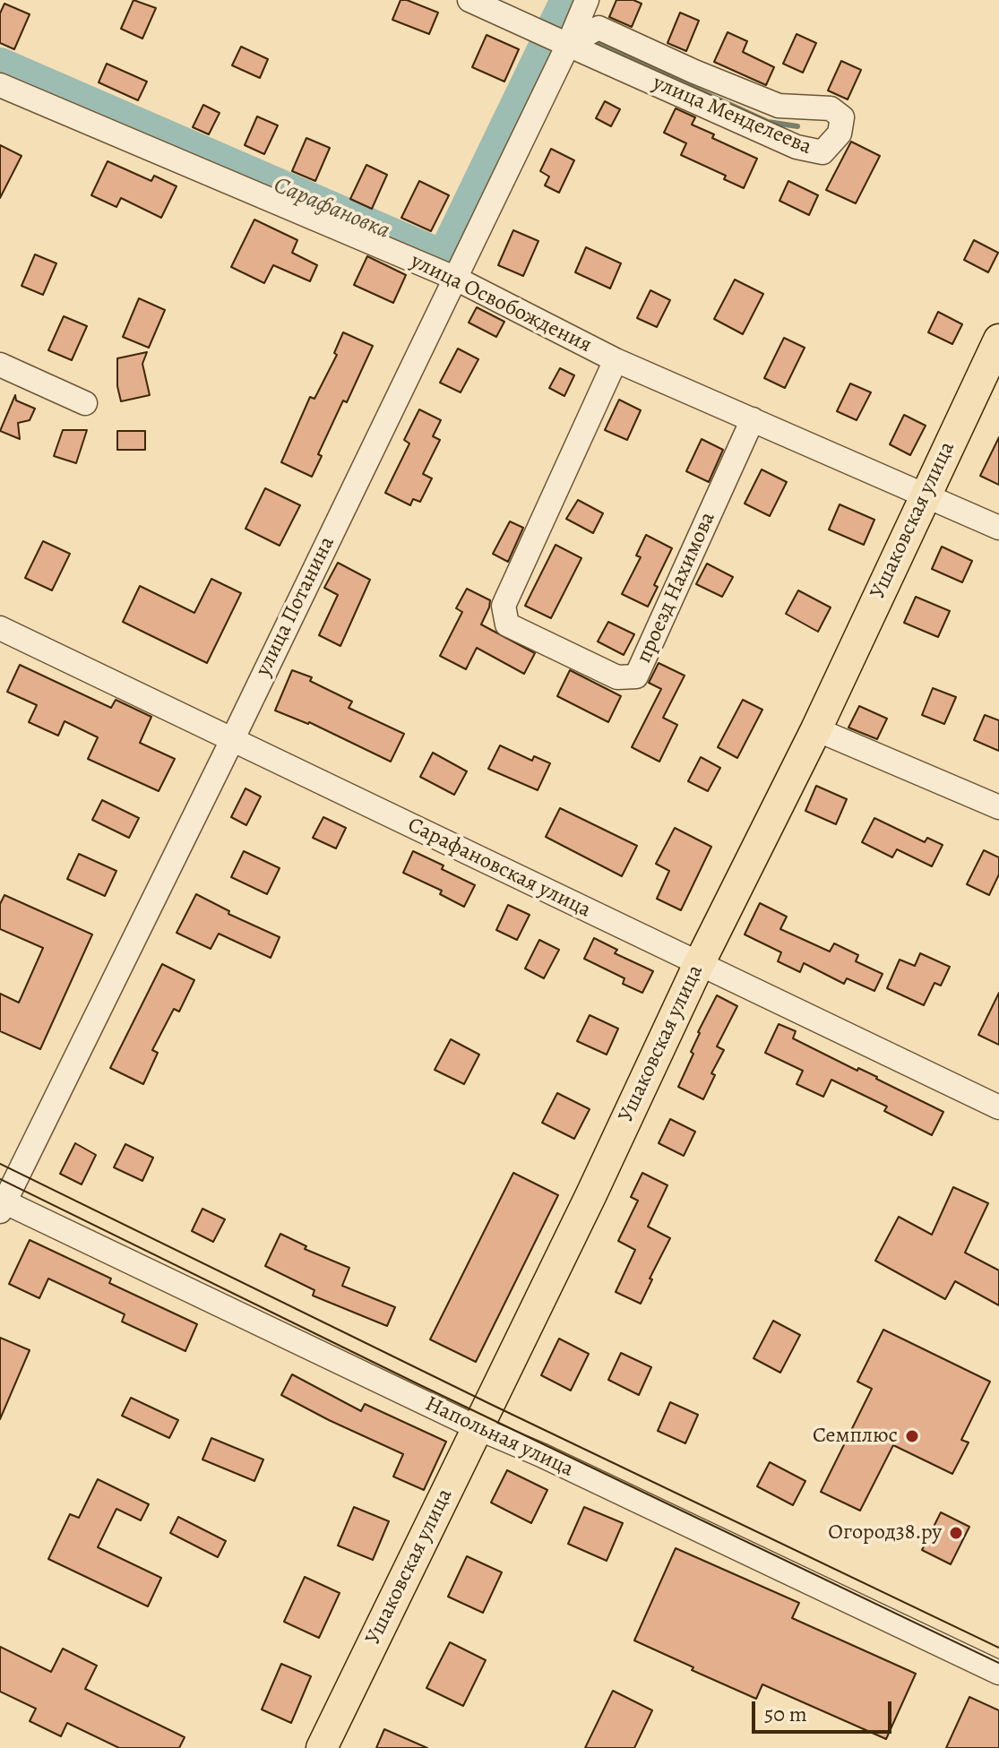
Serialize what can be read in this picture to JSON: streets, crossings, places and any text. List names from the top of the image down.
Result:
{
  "streets": {
    "main road": ["Ушаковская улица"],
    "street": [
      "улица Менделеева",
      "улица Освобождения",
      "проезд Нахимова",
      "улица Потанина",
      "Сарафановская улица",
      "Напольная улица"
    ]
  },
  "crossings": [
    ["улица Менделеева", "улица Потанина"],
    ["улица Освобождения", "Ушаковская улица"],
    ["улица Освобождения", "проезд Нахимова"],
    ["улица Освобождения", "улица Потанина"],
    ["Ушаковская улица", "Сарафановская улица"],
    ["Ушаковская улица", "Напольная улица"],
    ["улица Потанина", "Сарафановская улица"],
    ["улица Потанина", "Напольная улица"]
  ],
  "water": ["Сарафановка"],
  "places": ["Семплюс", "Огород38.ру"],
  "scale_bar": "50 m"
}
